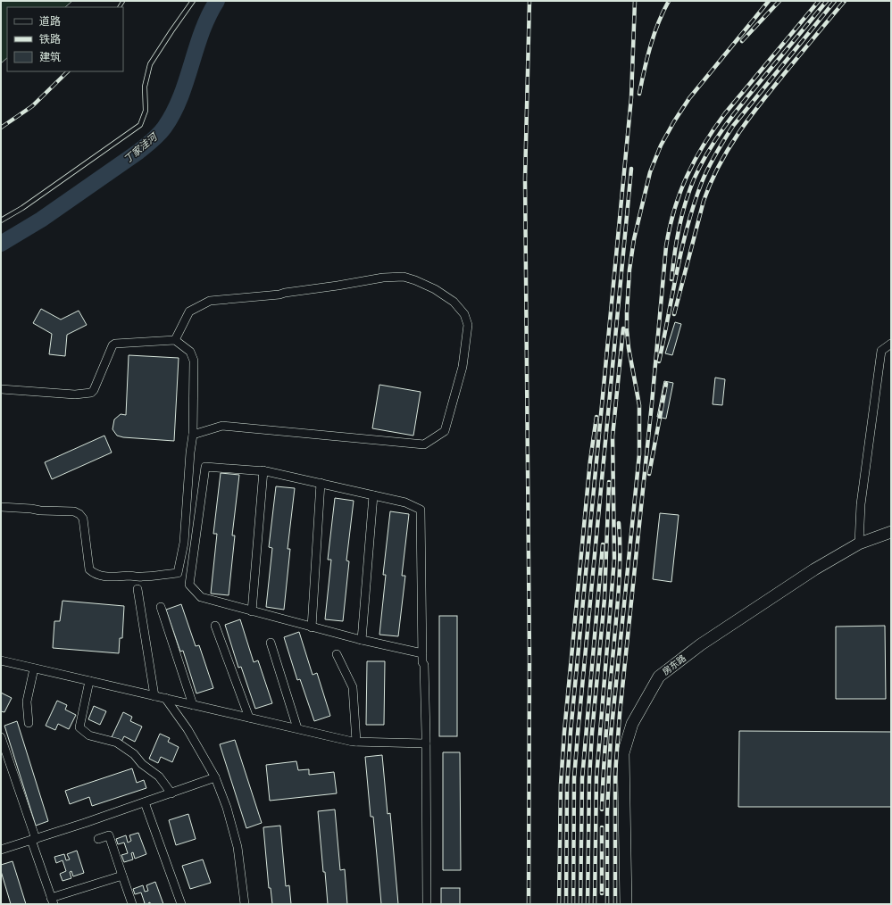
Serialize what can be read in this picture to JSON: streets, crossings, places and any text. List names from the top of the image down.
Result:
{
  "streets": {
    "main road": ["房东路"]
  },
  "water": ["丁家洼河"],
  "legend": ["道路", "铁路", "建筑"]
}
